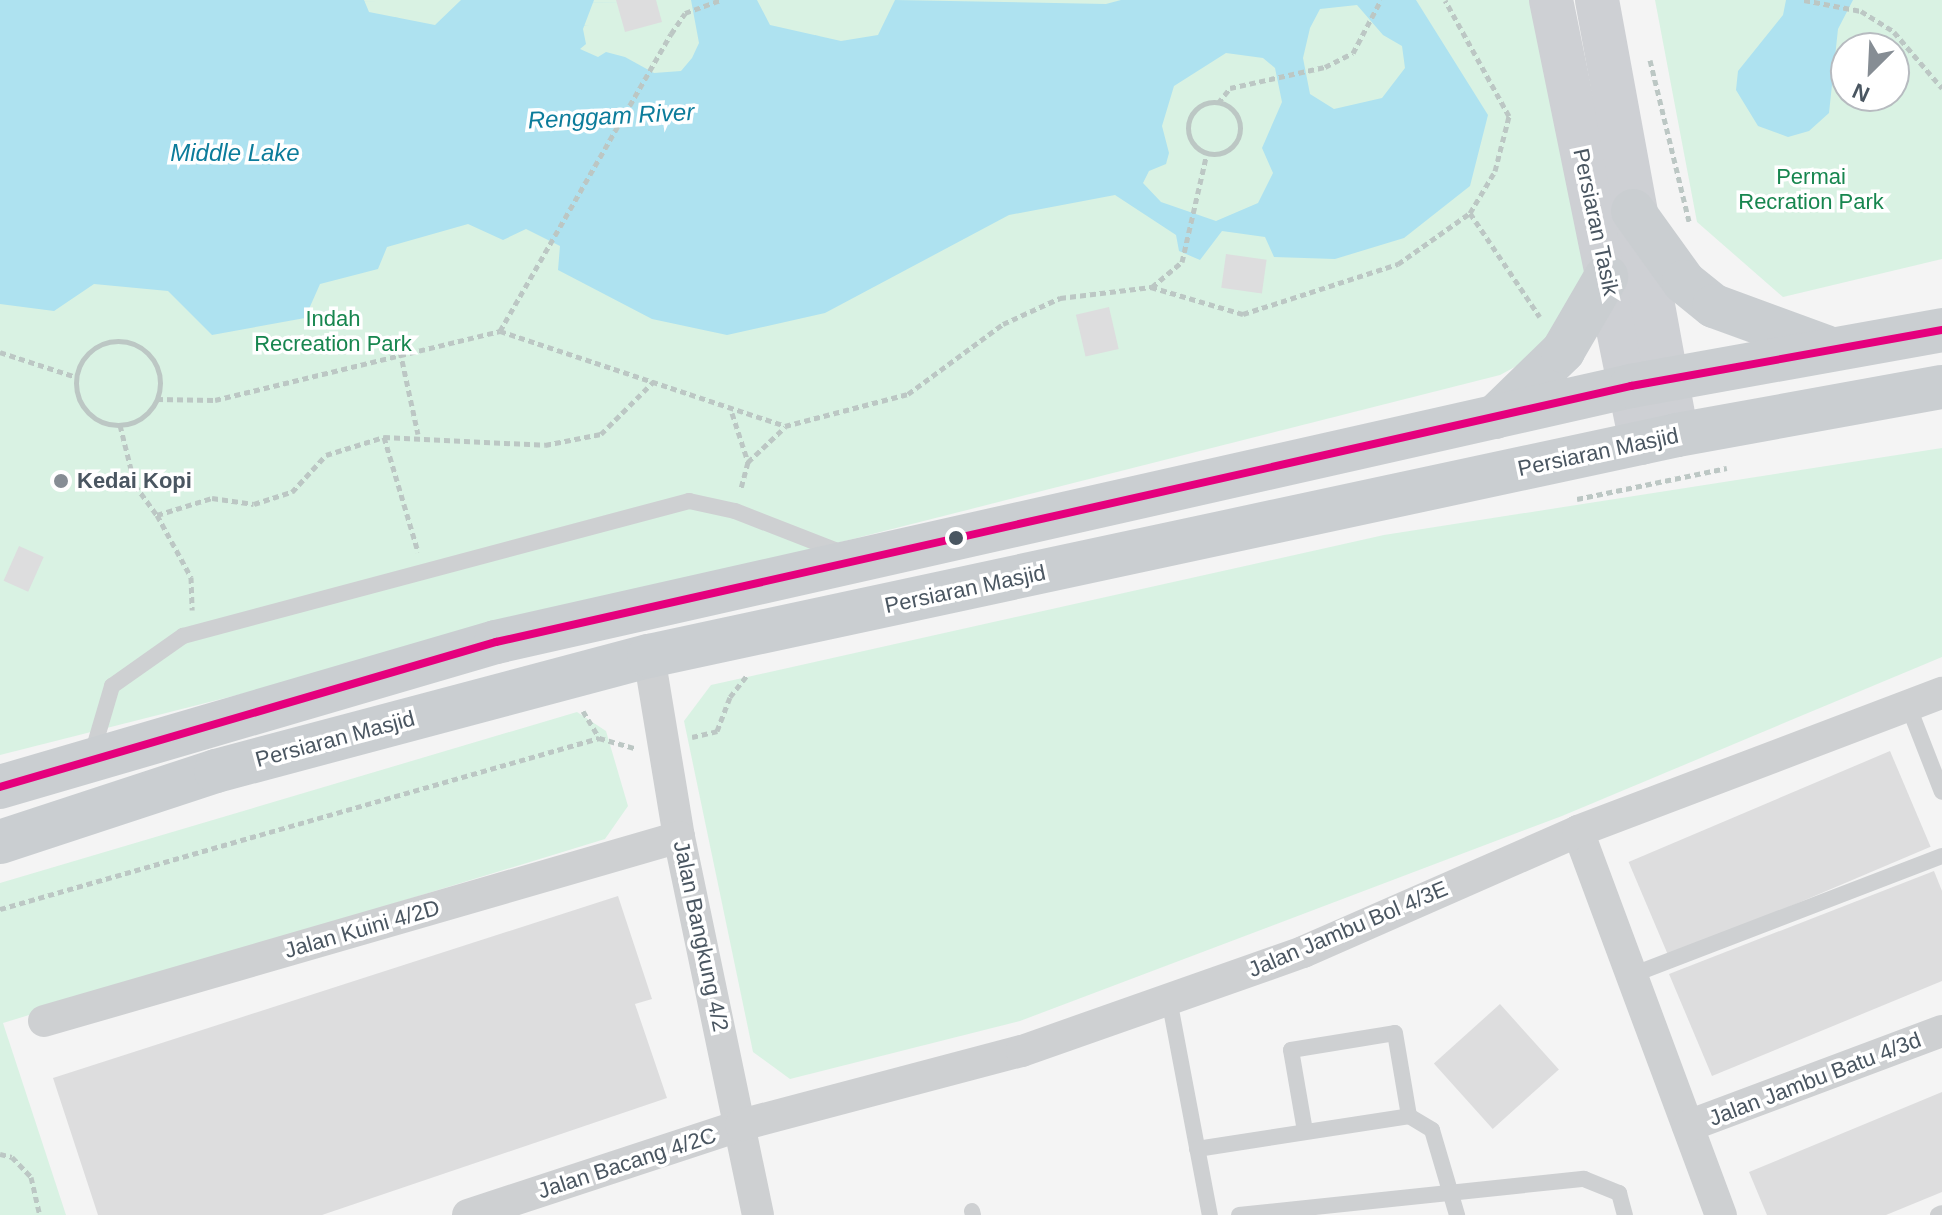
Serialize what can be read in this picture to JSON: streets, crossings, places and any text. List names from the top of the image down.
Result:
{
  "streets": {
    "main road": ["Persiaran Tasik", "Persiaran Masjid"],
    "street": [
      "Jalan Kuini 4/2D",
      "Jalan Jambu Bol 4/3E",
      "Jalan Bangkung 4/2",
      "Jalan Jambu Batu 4/3d",
      "Jalan Bacang 4/2C"
    ]
  },
  "crossings": [
    ["Persiaran Tasik", "Persiaran Masjid"],
    ["Persiaran Masjid", "Jalan Bangkung 4/2"],
    ["Jalan Kuini 4/2D", "Jalan Bangkung 4/2"],
    ["Jalan Jambu Bol 4/3E", "Jalan Bangkung 4/2"],
    ["Jalan Jambu Bol 4/3E", "Jalan Bacang 4/2C"],
    ["Jalan Bangkung 4/2", "Jalan Bacang 4/2C"]
  ],
  "water": ["Renggam River", "Middle Lake"],
  "parks": ["Permai Recration Park", "Indah Recreation Park"],
  "places": ["Kedai Kopi"],
  "north": "bottom left"
}
